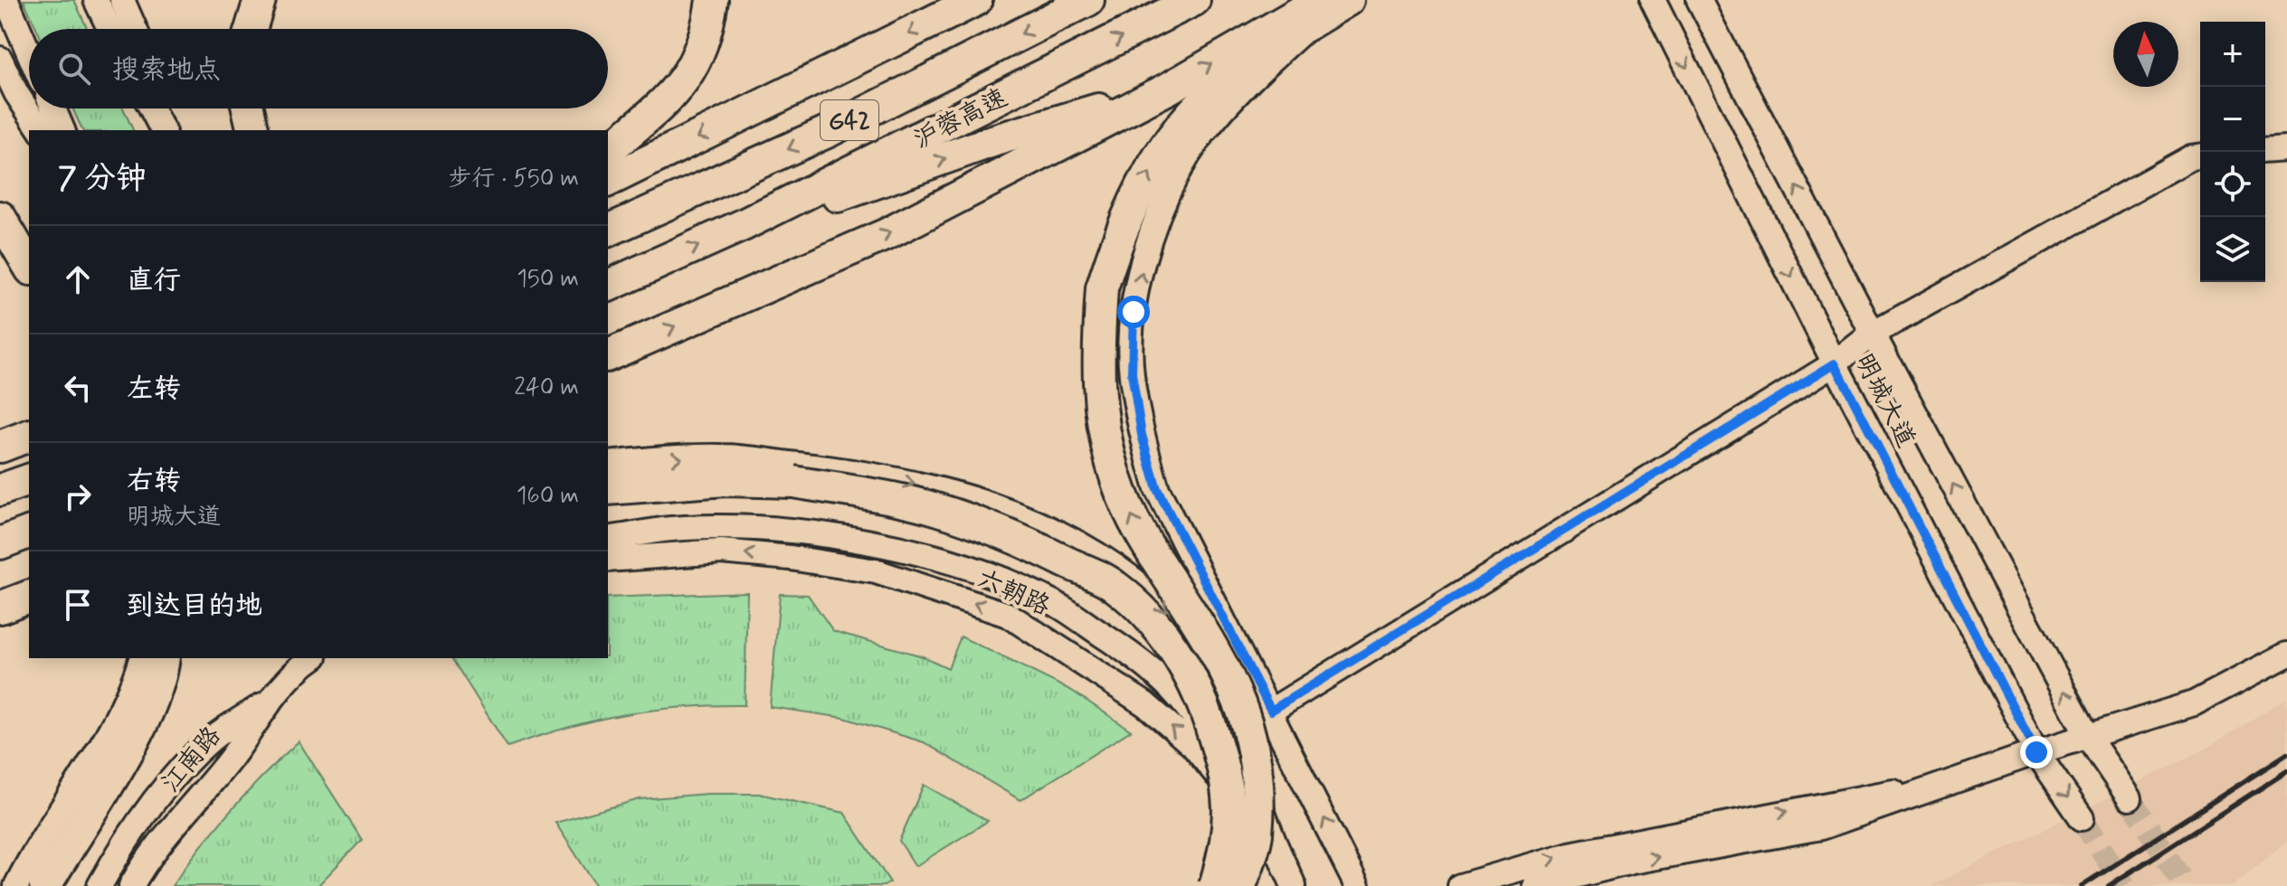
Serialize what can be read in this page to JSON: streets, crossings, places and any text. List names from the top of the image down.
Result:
{
  "streets": {
    "highway": ["沪蓉高速", "G42"],
    "street": ["明城大道", "六朝路", "江南路"]
  },
  "north": "top",
  "page": {
    "map_buttons": ["+", "−"],
    "search": "搜索地点",
    "heading": ["7 分钟", "步行 · 550 m"],
    "list": [
      ["直行", "150 m"],
      ["左转", "240 m"],
      ["右转", "明城大道", "160 m"],
      "到达目的地"
    ]
  }
}
